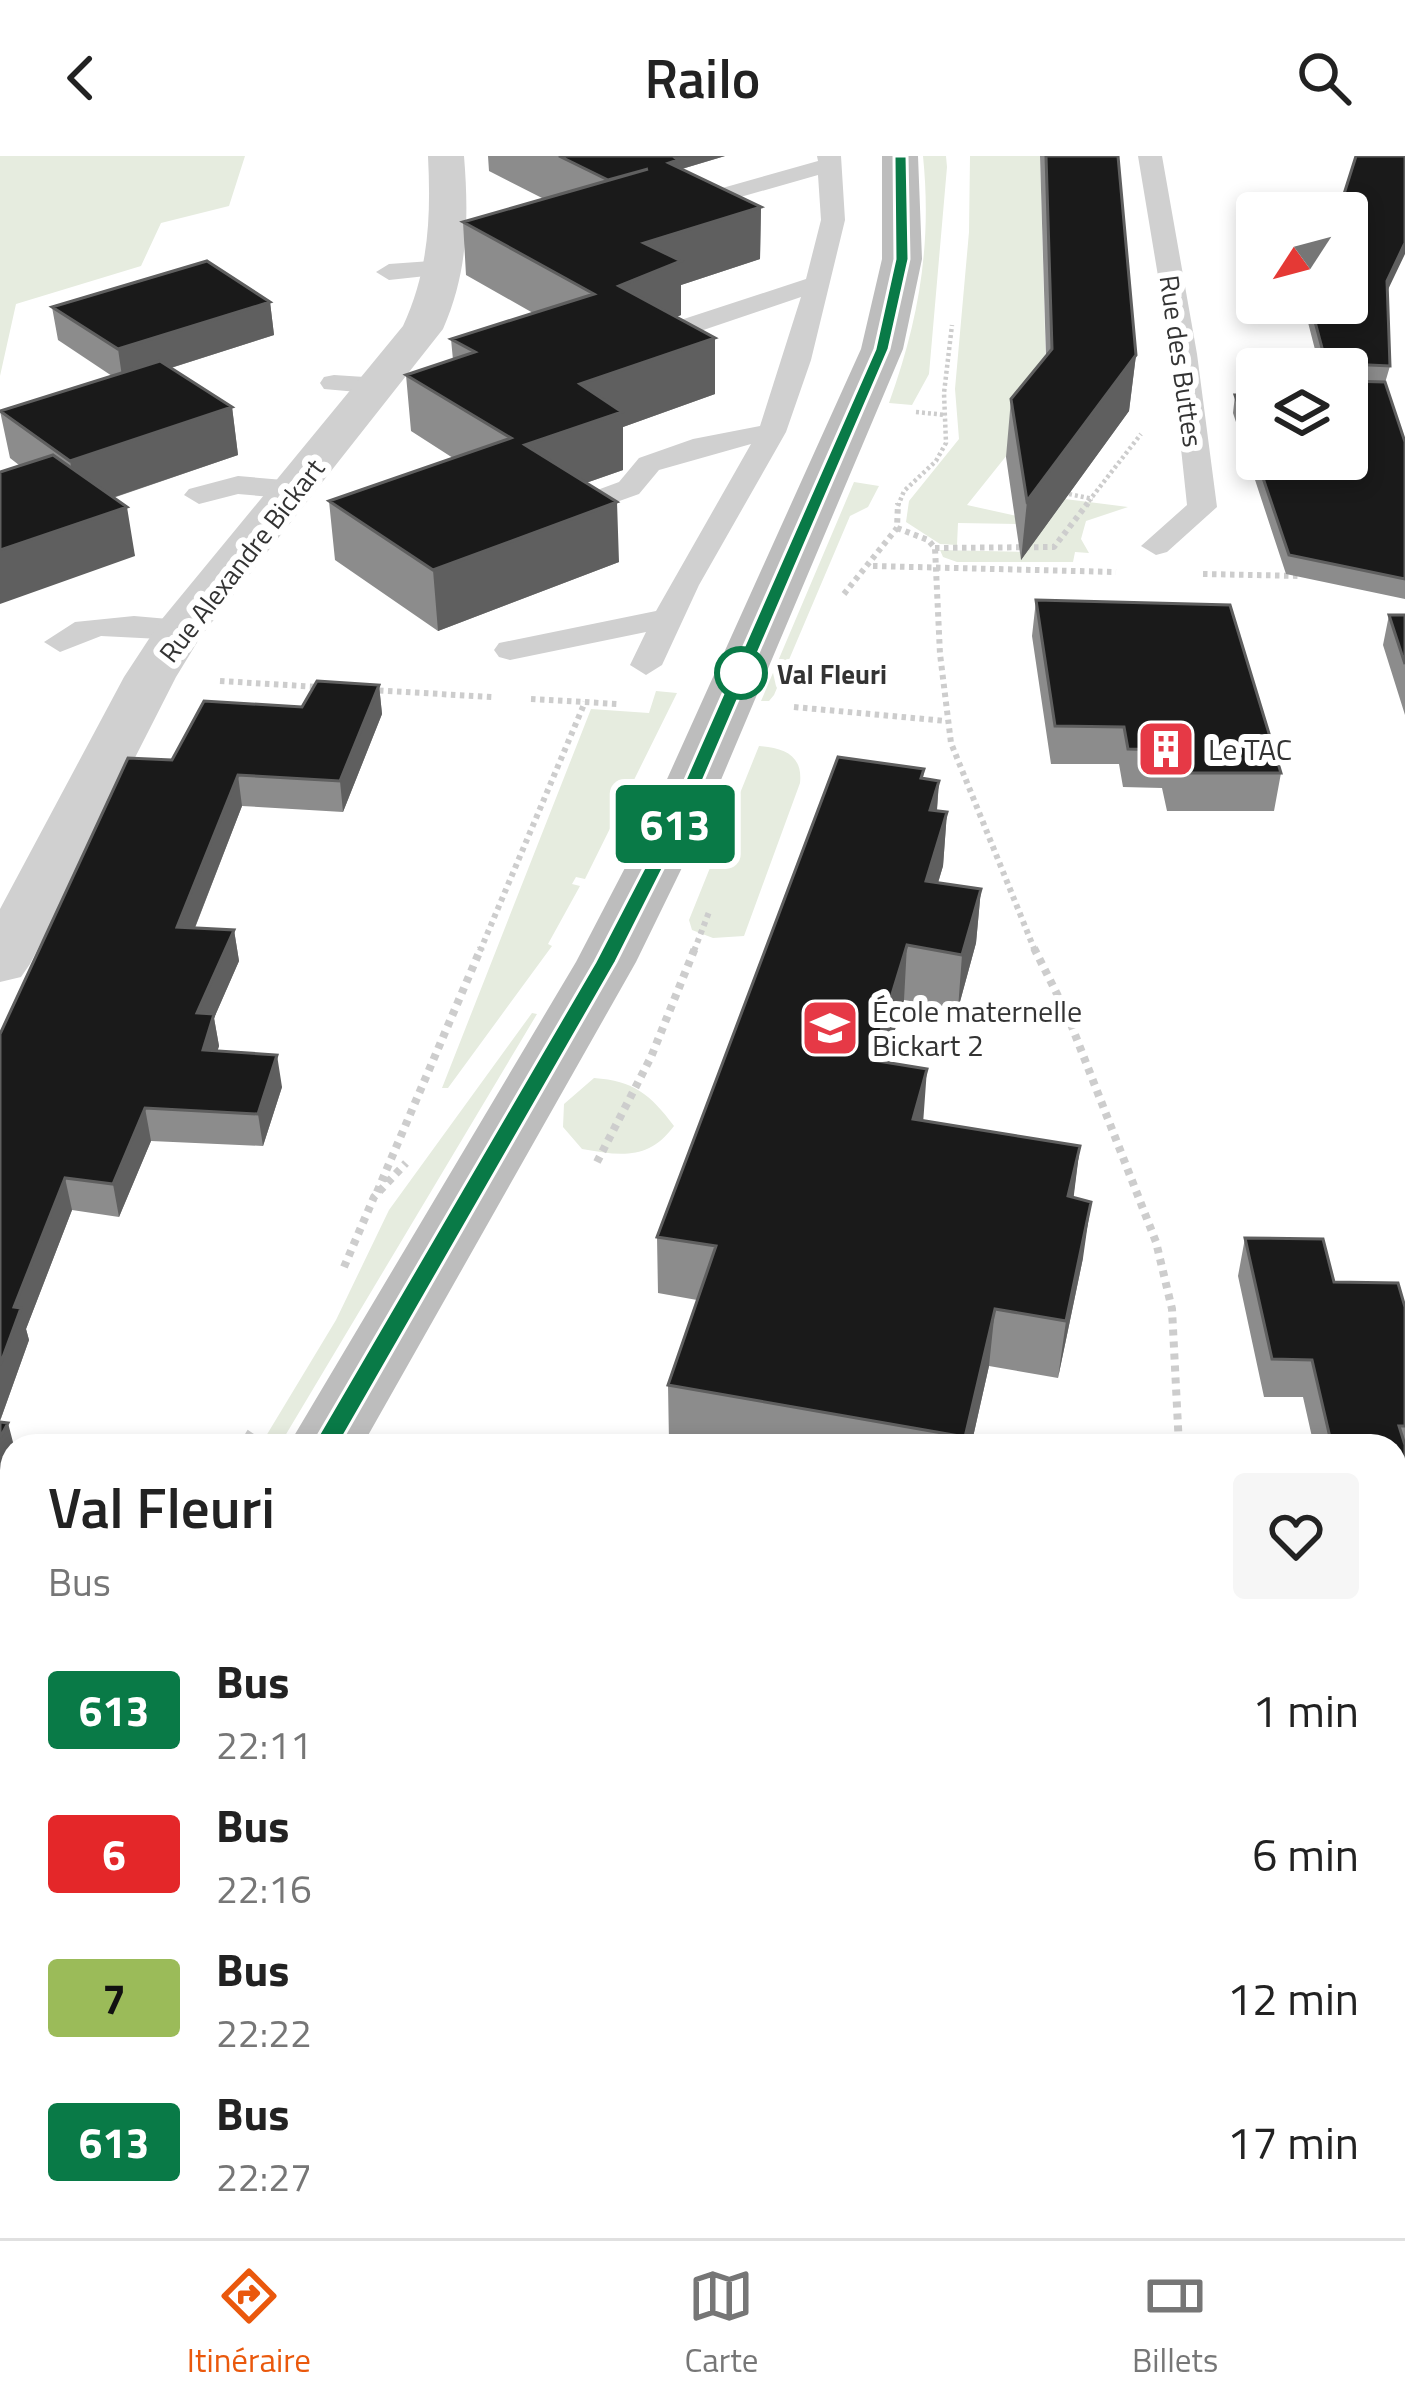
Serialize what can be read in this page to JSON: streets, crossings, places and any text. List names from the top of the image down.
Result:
{
  "streets": {
    "street": ["Rue Alexandre Bickart"],
    "lane": ["Rue des Buttes"]
  },
  "places": {
    "other": ["Val Fleuri"],
    "building": ["Le TAC"],
    "school or university": ["École maternelle Bickart 2"]
  },
  "lines": ["bus line 613"],
  "north": "bottom left",
  "page": {
    "header": "Railo",
    "on_map": "613",
    "heading": ["Val Fleuri", "Bus"],
    "list": [
      {
        "mark": "613",
        "name": "Bus",
        "note": "22:11",
        "value": "1 min"
      },
      {
        "mark": "6",
        "name": "Bus",
        "note": "22:16",
        "value": "6 min"
      },
      {
        "mark": "7",
        "name": "Bus",
        "note": "22:22",
        "value": "12 min"
      },
      {
        "mark": "613",
        "name": "Bus",
        "note": "22:27",
        "value": "17 min"
      }
    ],
    "tabs": ["Itinéraire", "Carte", "Billets"]
  }
}
